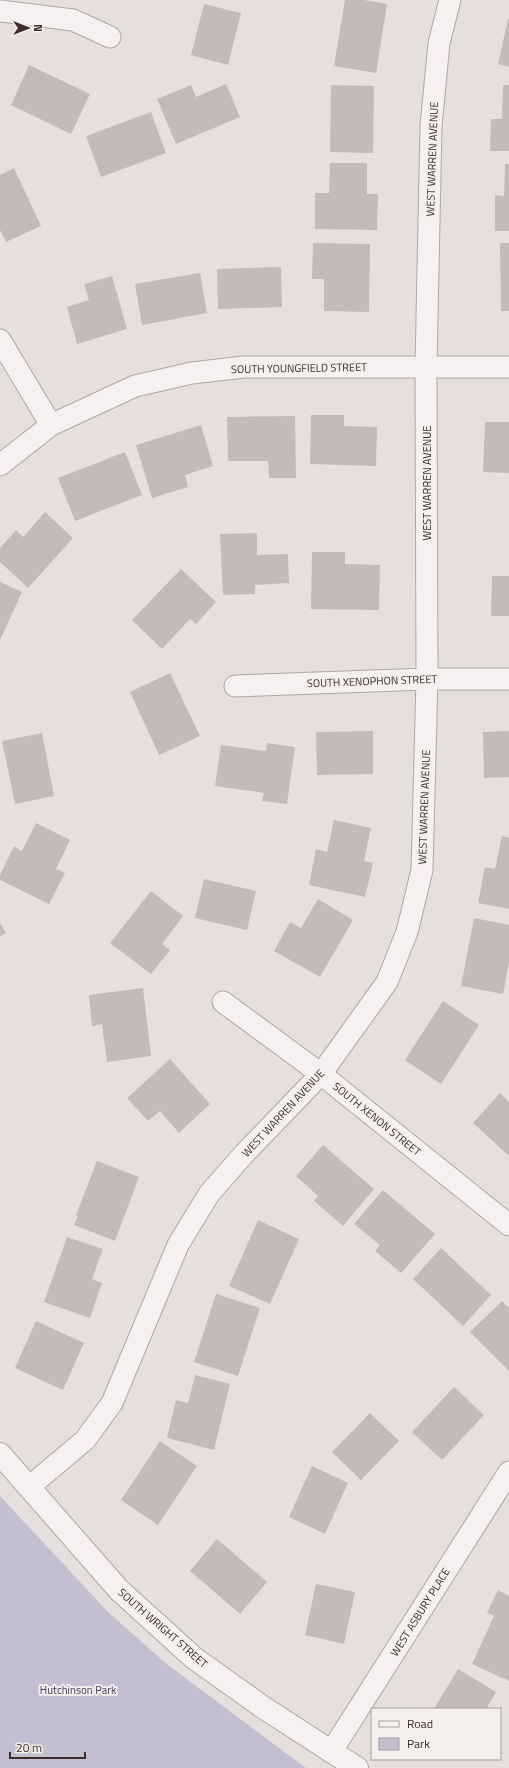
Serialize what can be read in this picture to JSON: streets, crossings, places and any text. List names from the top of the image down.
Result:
{
  "streets": {
    "street": [
      "WEST WARREN AVENUE",
      "SOUTH YOUNGFIELD STREET",
      "SOUTH XENOPHON STREET",
      "SOUTH XENON STREET",
      "WEST ASBURY PLACE",
      "SOUTH WRIGHT STREET"
    ]
  },
  "crossings": [
    ["WEST WARREN AVENUE", "SOUTH YOUNGFIELD STREET"],
    ["WEST WARREN AVENUE", "SOUTH XENOPHON STREET"],
    ["WEST WARREN AVENUE", "SOUTH XENON STREET"],
    ["WEST WARREN AVENUE", "SOUTH WRIGHT STREET"],
    ["WEST ASBURY PLACE", "SOUTH WRIGHT STREET"]
  ],
  "parks": ["Hutchinson Park"],
  "legend": ["Road", "Park"],
  "scale_bar": "20 m",
  "north": "right"
}
